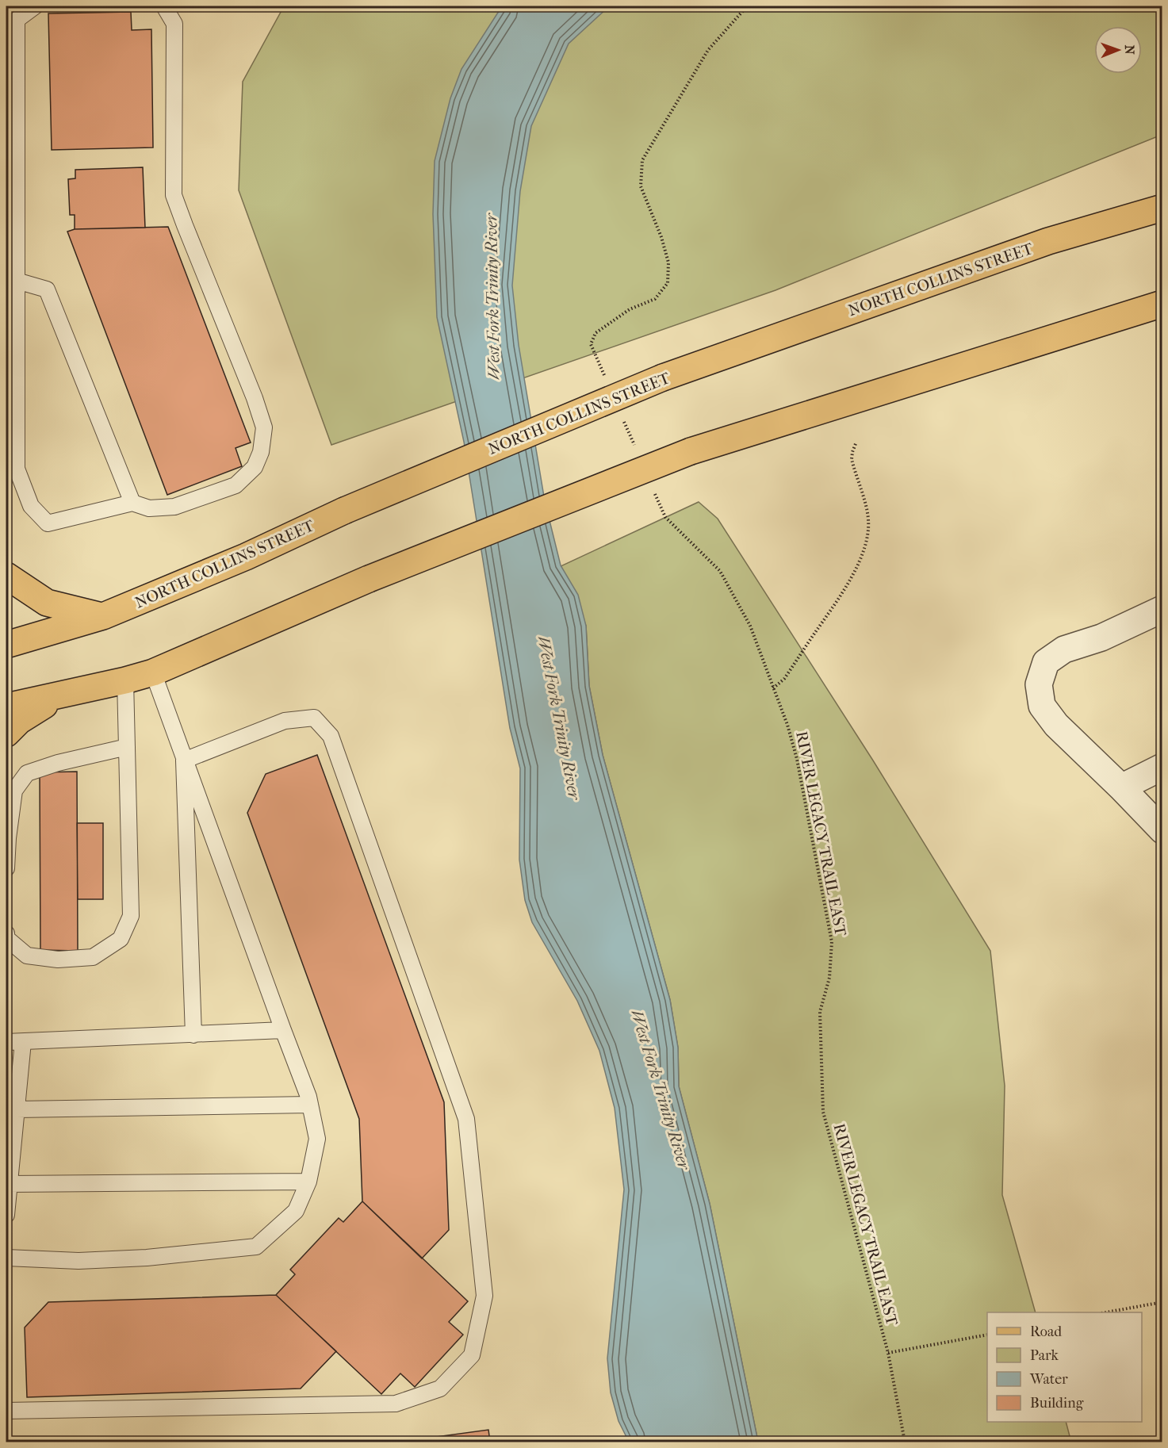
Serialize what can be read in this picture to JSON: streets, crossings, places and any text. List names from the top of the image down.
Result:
{
  "streets": {
    "main road": ["NORTH COLLINS STREET"],
    "path": ["RIVER LEGACY TRAIL EAST"]
  },
  "water": ["West Fork Trinity River"],
  "legend": [
    "Road",
    "Park",
    "Water",
    "Building"
  ],
  "north": "right"
}
